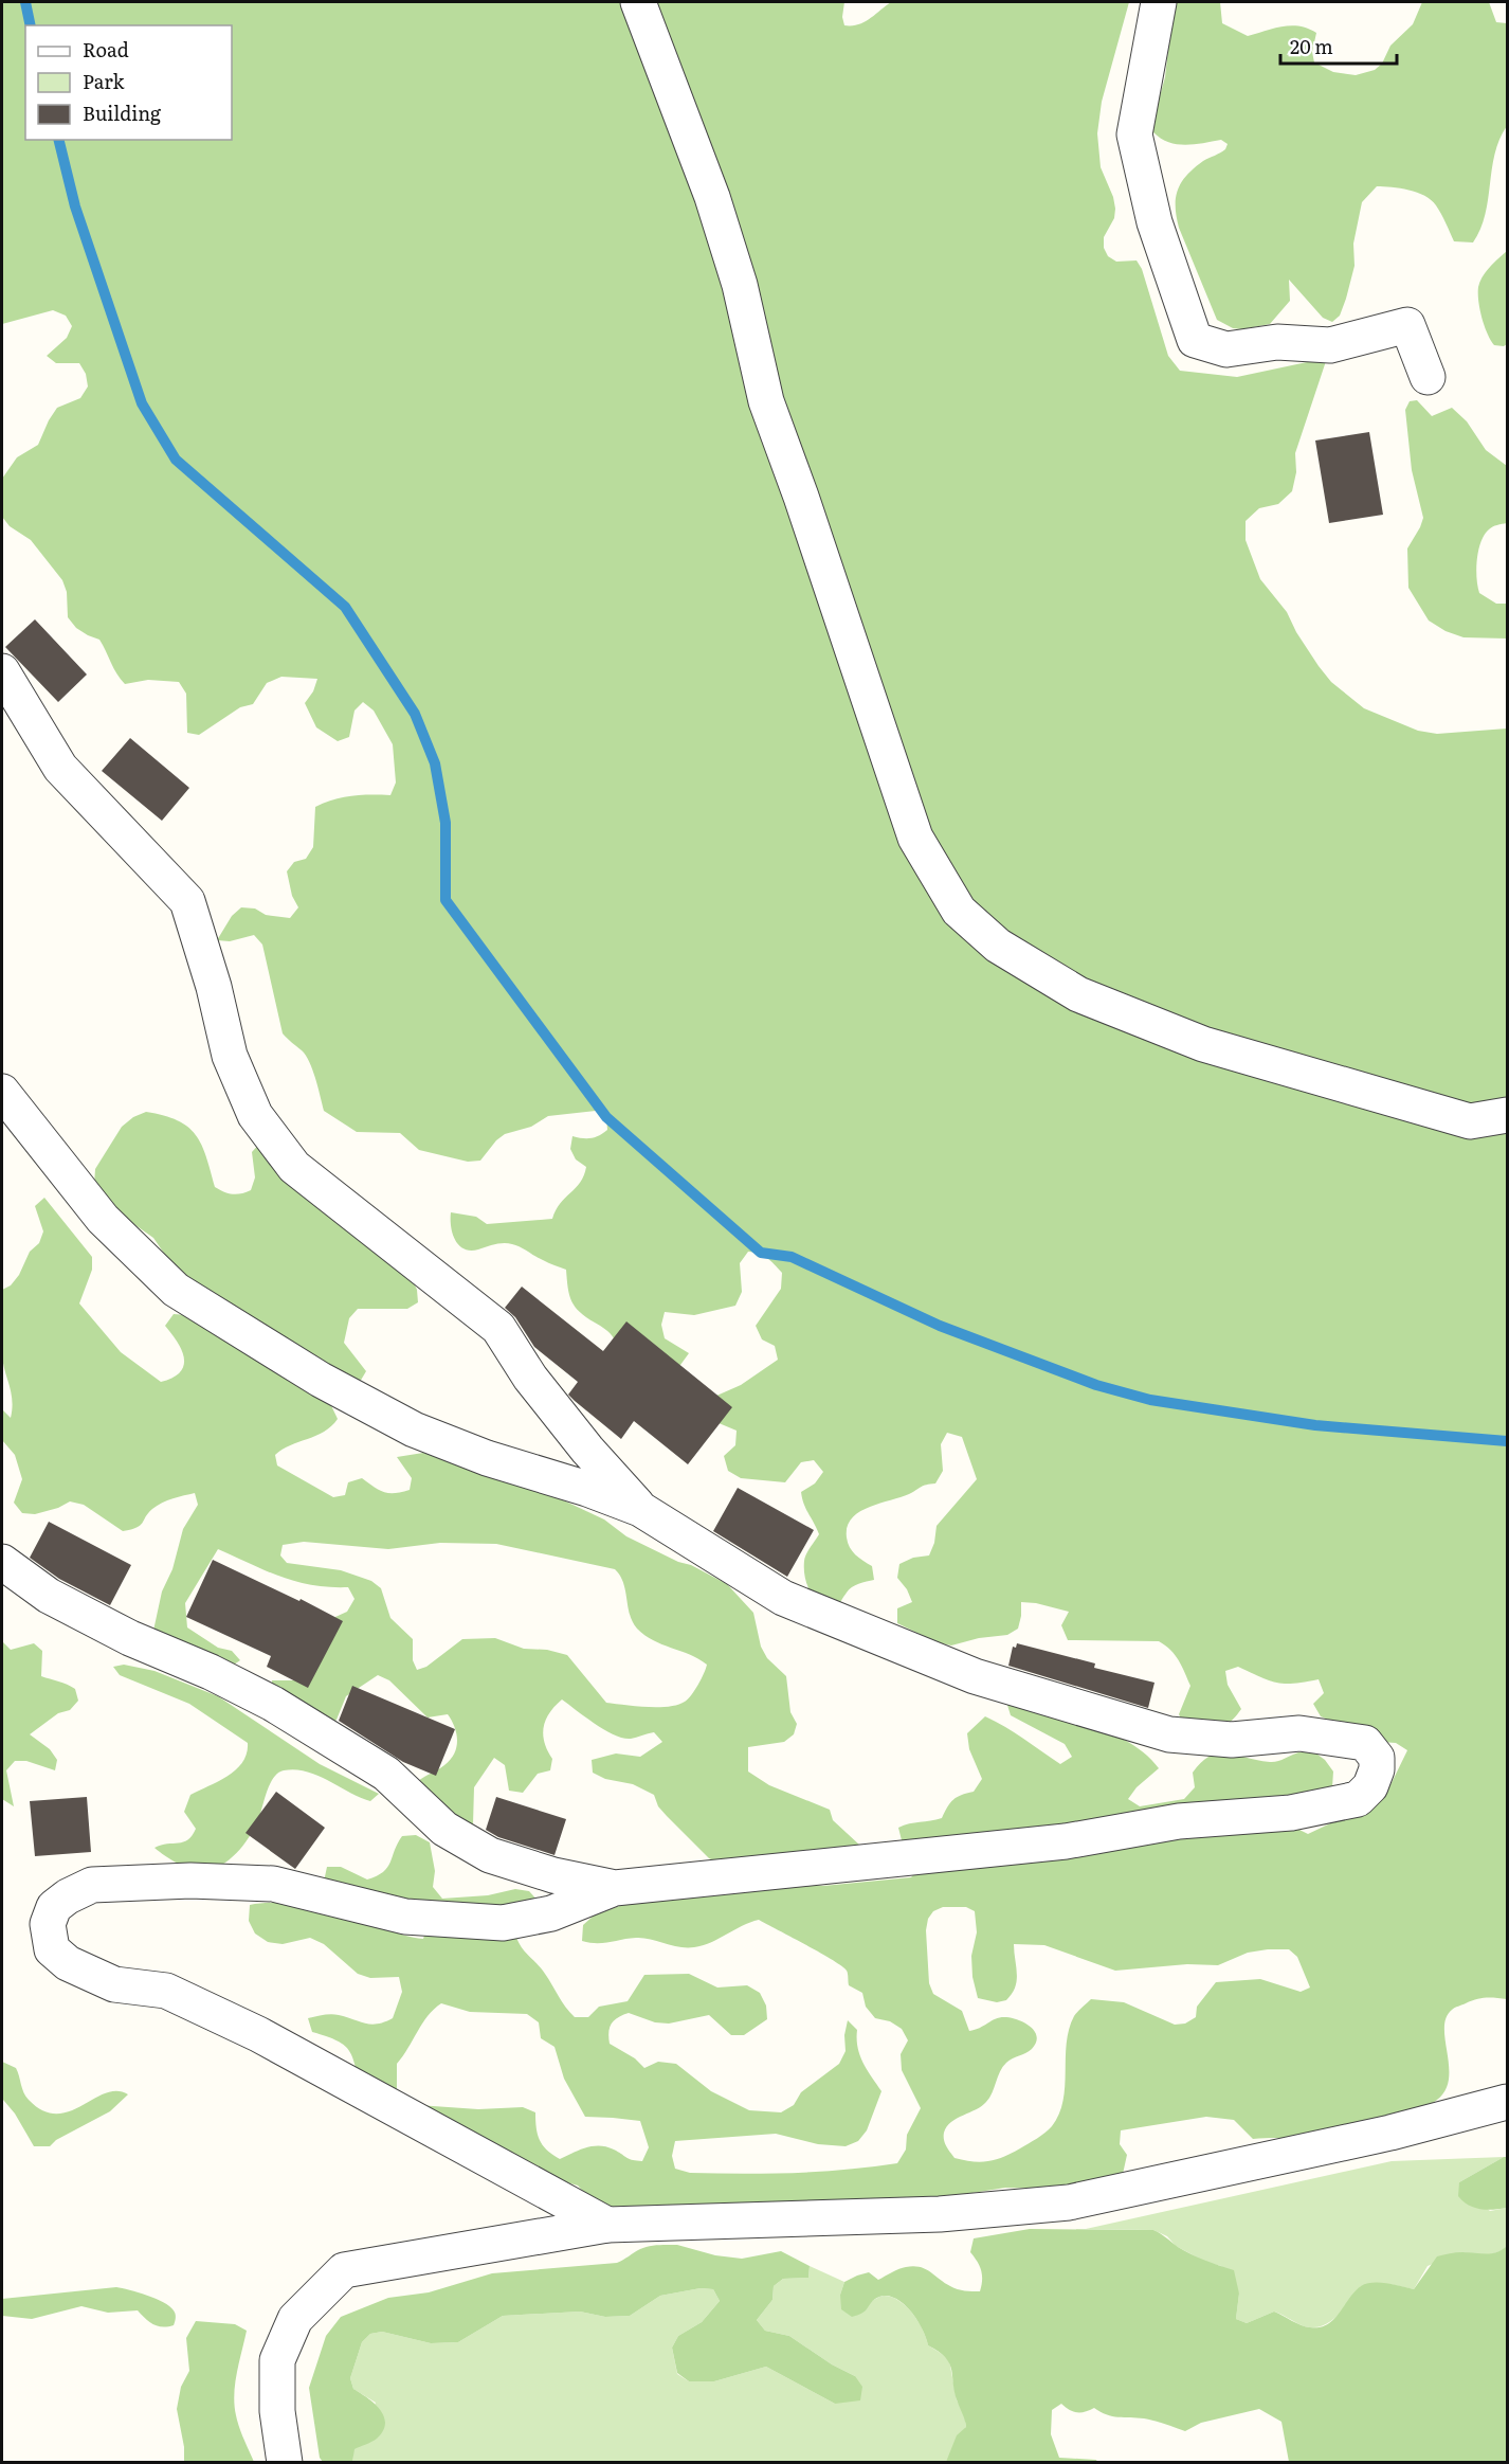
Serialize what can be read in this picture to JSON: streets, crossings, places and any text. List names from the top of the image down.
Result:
{
  "legend": ["Road", "Park", "Building"],
  "scale_bar": "20 m"
}
